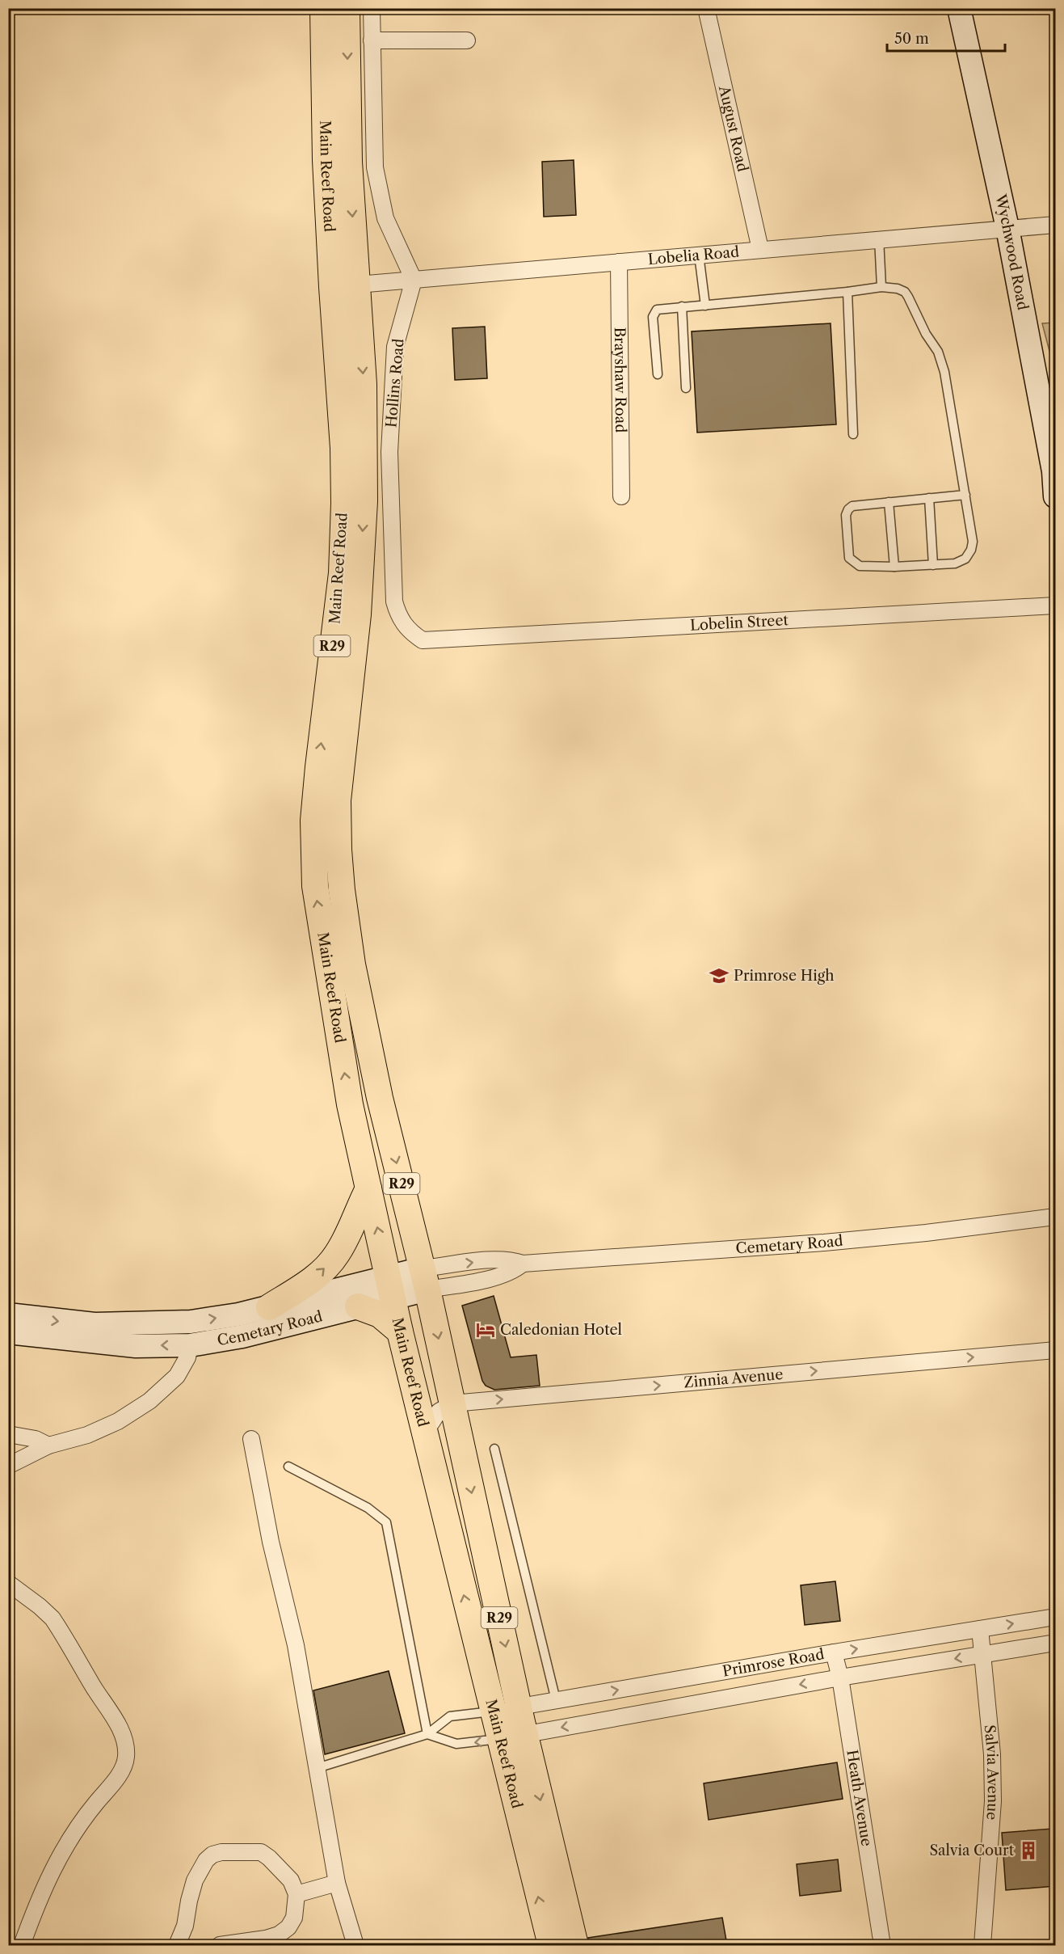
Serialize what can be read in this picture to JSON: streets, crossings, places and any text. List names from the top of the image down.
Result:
{
  "streets": {
    "main road": ["Main Reef Road", "R29"],
    "street": [
      "August Road",
      "Wychwood Road",
      "Lobelia Road",
      "Brayshaw Road",
      "Hollins Road",
      "Lobelin Street",
      "Cemetary Road",
      "Zinnia Avenue",
      "Primrose Road",
      "Salvia Avenue",
      "Heath Avenue"
    ]
  },
  "crossings": [
    ["August Road", "Lobelia Road"],
    ["Main Reef Road", "Lobelia Road"],
    ["Main Reef Road", "Cemetary Road"],
    ["Main Reef Road", "Zinnia Avenue"],
    ["Main Reef Road", "Primrose Road"],
    ["Wychwood Road", "Lobelia Road"],
    ["Lobelia Road", "Brayshaw Road"],
    ["Lobelia Road", "Hollins Road"],
    ["Hollins Road", "Lobelin Street"],
    ["Primrose Road", "Salvia Avenue"],
    ["Primrose Road", "Heath Avenue"]
  ],
  "one_way": ["Zinnia Avenue"],
  "places": {
    "school or university": ["Primrose High"],
    "hotel": ["Caledonian Hotel"],
    "building": ["Salvia Court"]
  },
  "scale_bar": "50 m"
}
